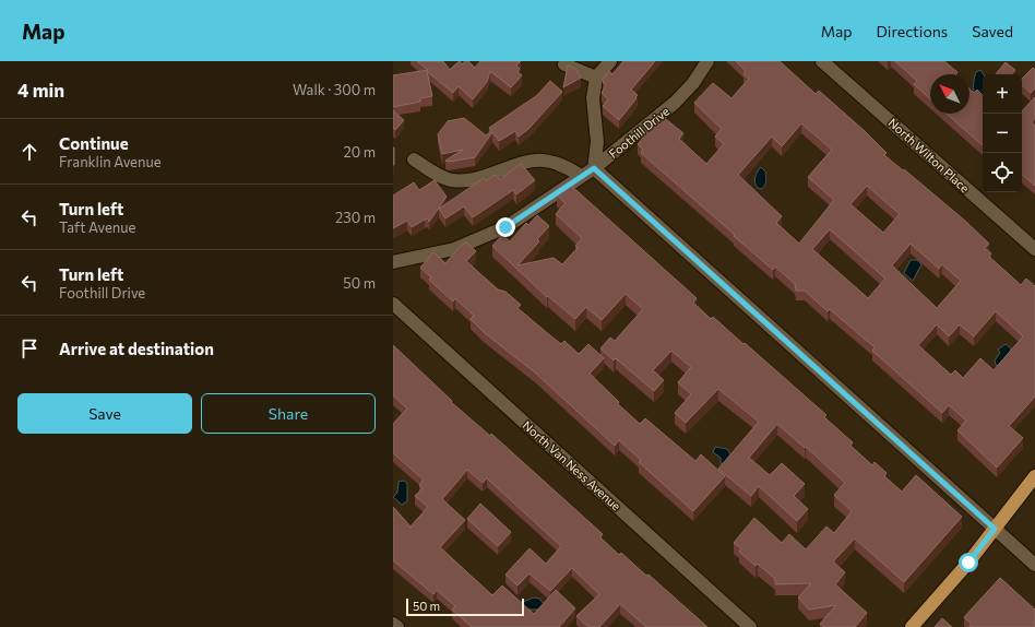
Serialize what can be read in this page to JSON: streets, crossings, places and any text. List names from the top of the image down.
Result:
{
  "streets": {
    "street": ["Foothill Drive", "North Wilton Place", "North Van Ness Avenue"]
  },
  "scale_bar": "50 m",
  "north": "top left",
  "page": {
    "header": "Map",
    "nav": ["Map", "Directions", "Saved"],
    "heading": ["4 min", "Walk · 300 m"],
    "map_buttons": ["+", "−"],
    "list": [
      ["Continue", "Franklin Avenue", "20 m"],
      ["Turn left", "Taft Avenue", "230 m"],
      ["Turn left", "Foothill Drive", "50 m"],
      "Arrive at destination"
    ],
    "buttons": ["Save", "Share"],
    "scale": "50 m"
  }
}
